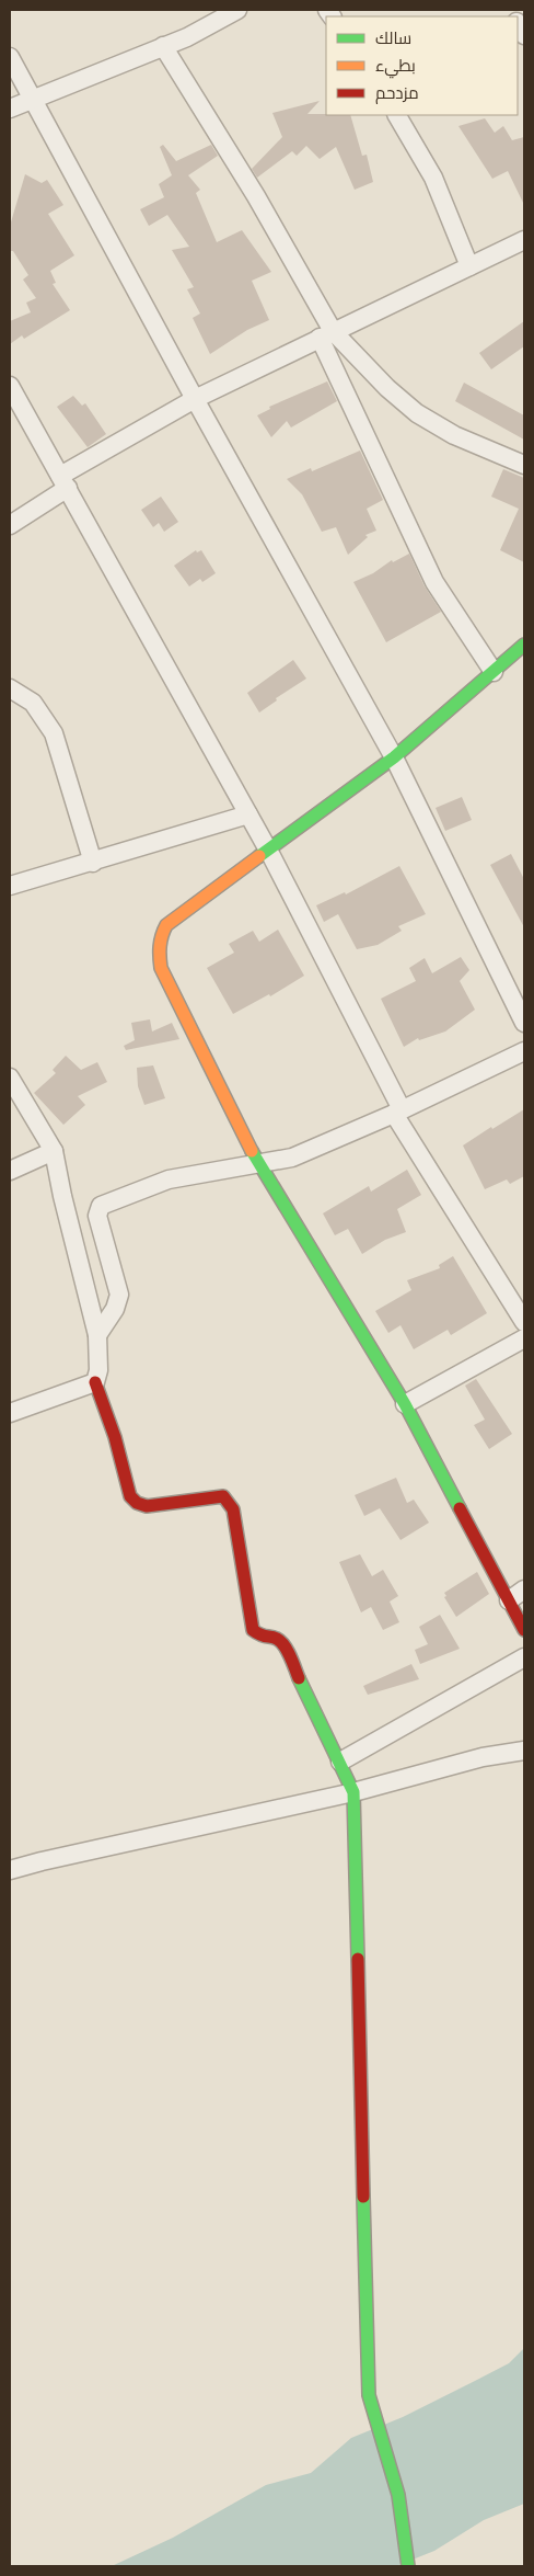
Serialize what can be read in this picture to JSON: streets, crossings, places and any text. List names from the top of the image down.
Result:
{
  "legend": ["سالك", "بطيء", "مزدحم"]
}
